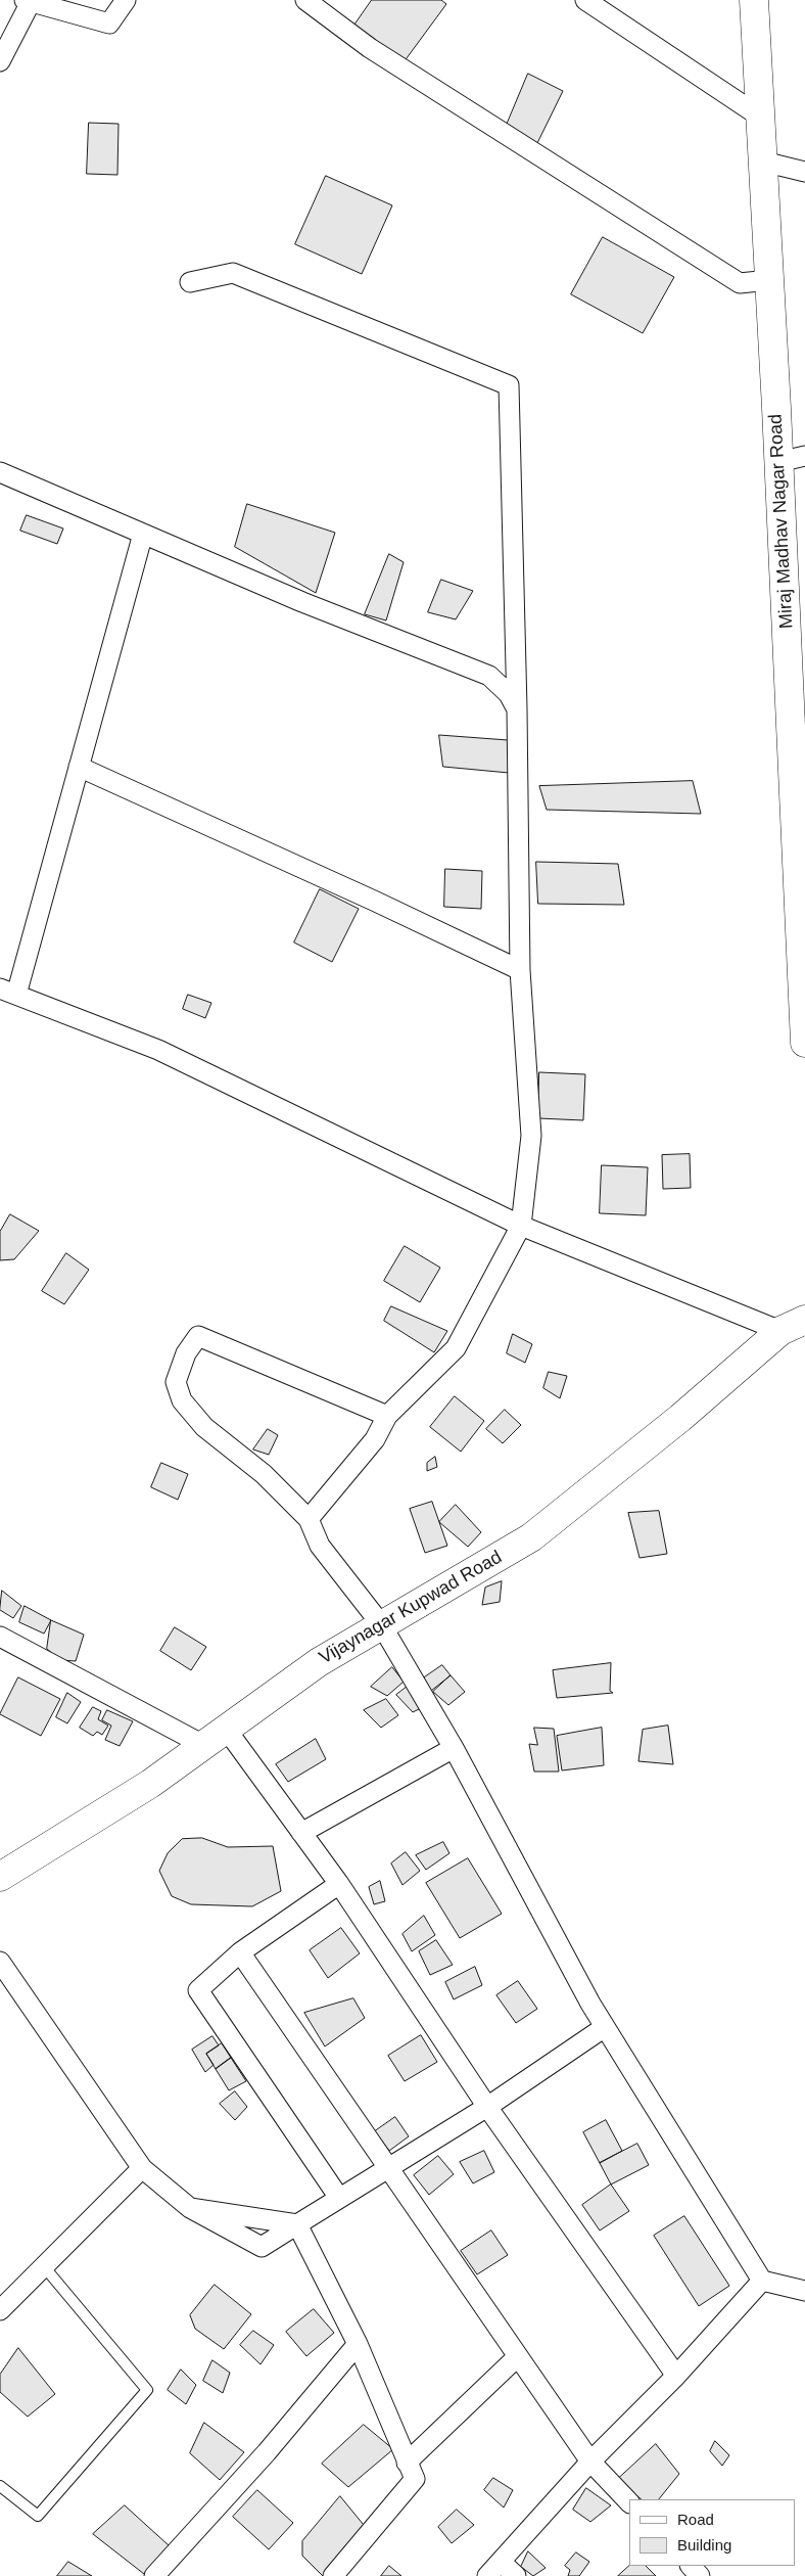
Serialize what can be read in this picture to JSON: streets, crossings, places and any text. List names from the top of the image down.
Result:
{
  "streets": {
    "street": ["Miraj Madhav Nagar Road", "Vijaynagar Kupwad Road"]
  },
  "legend": ["Road", "Building"]
}
